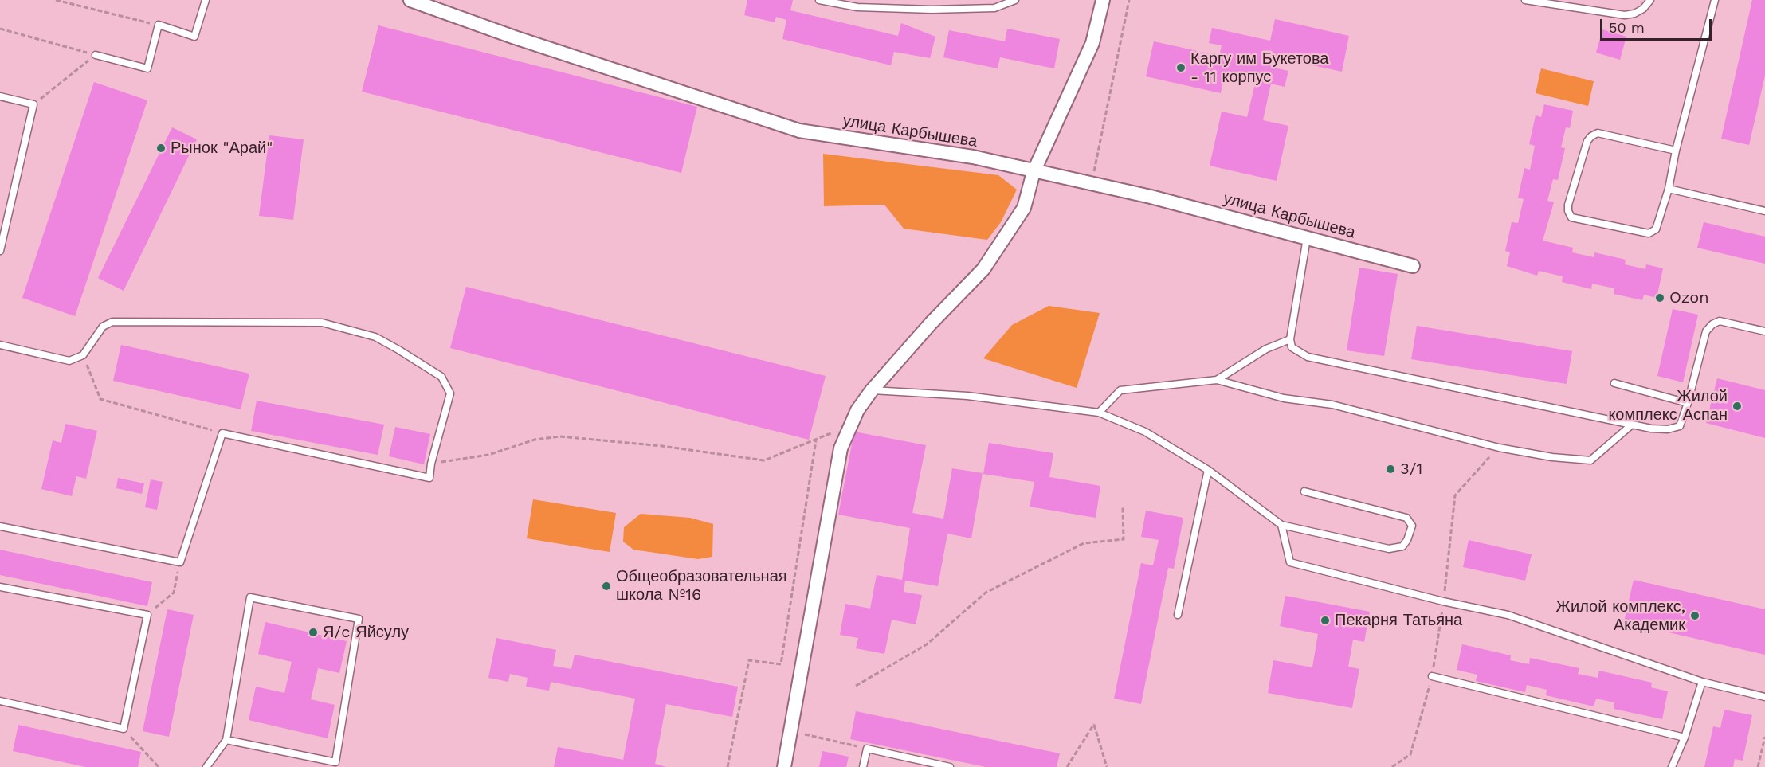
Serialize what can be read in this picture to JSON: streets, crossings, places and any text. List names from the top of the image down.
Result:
{
  "streets": {
    "street": ["улица Карбышева"]
  },
  "places": [
    "Каргу им Букетова - 11 корпус",
    "Рынок \"Арай\"",
    "Ozon",
    "Жилой комплекс Аспан",
    "3/1",
    "Общеобразовательная школа №16",
    "Жилой комплекс, Академик",
    "Пекарня Татьяна",
    "Я/c Яйсулу"
  ],
  "scale_bar": "50 m"
}
